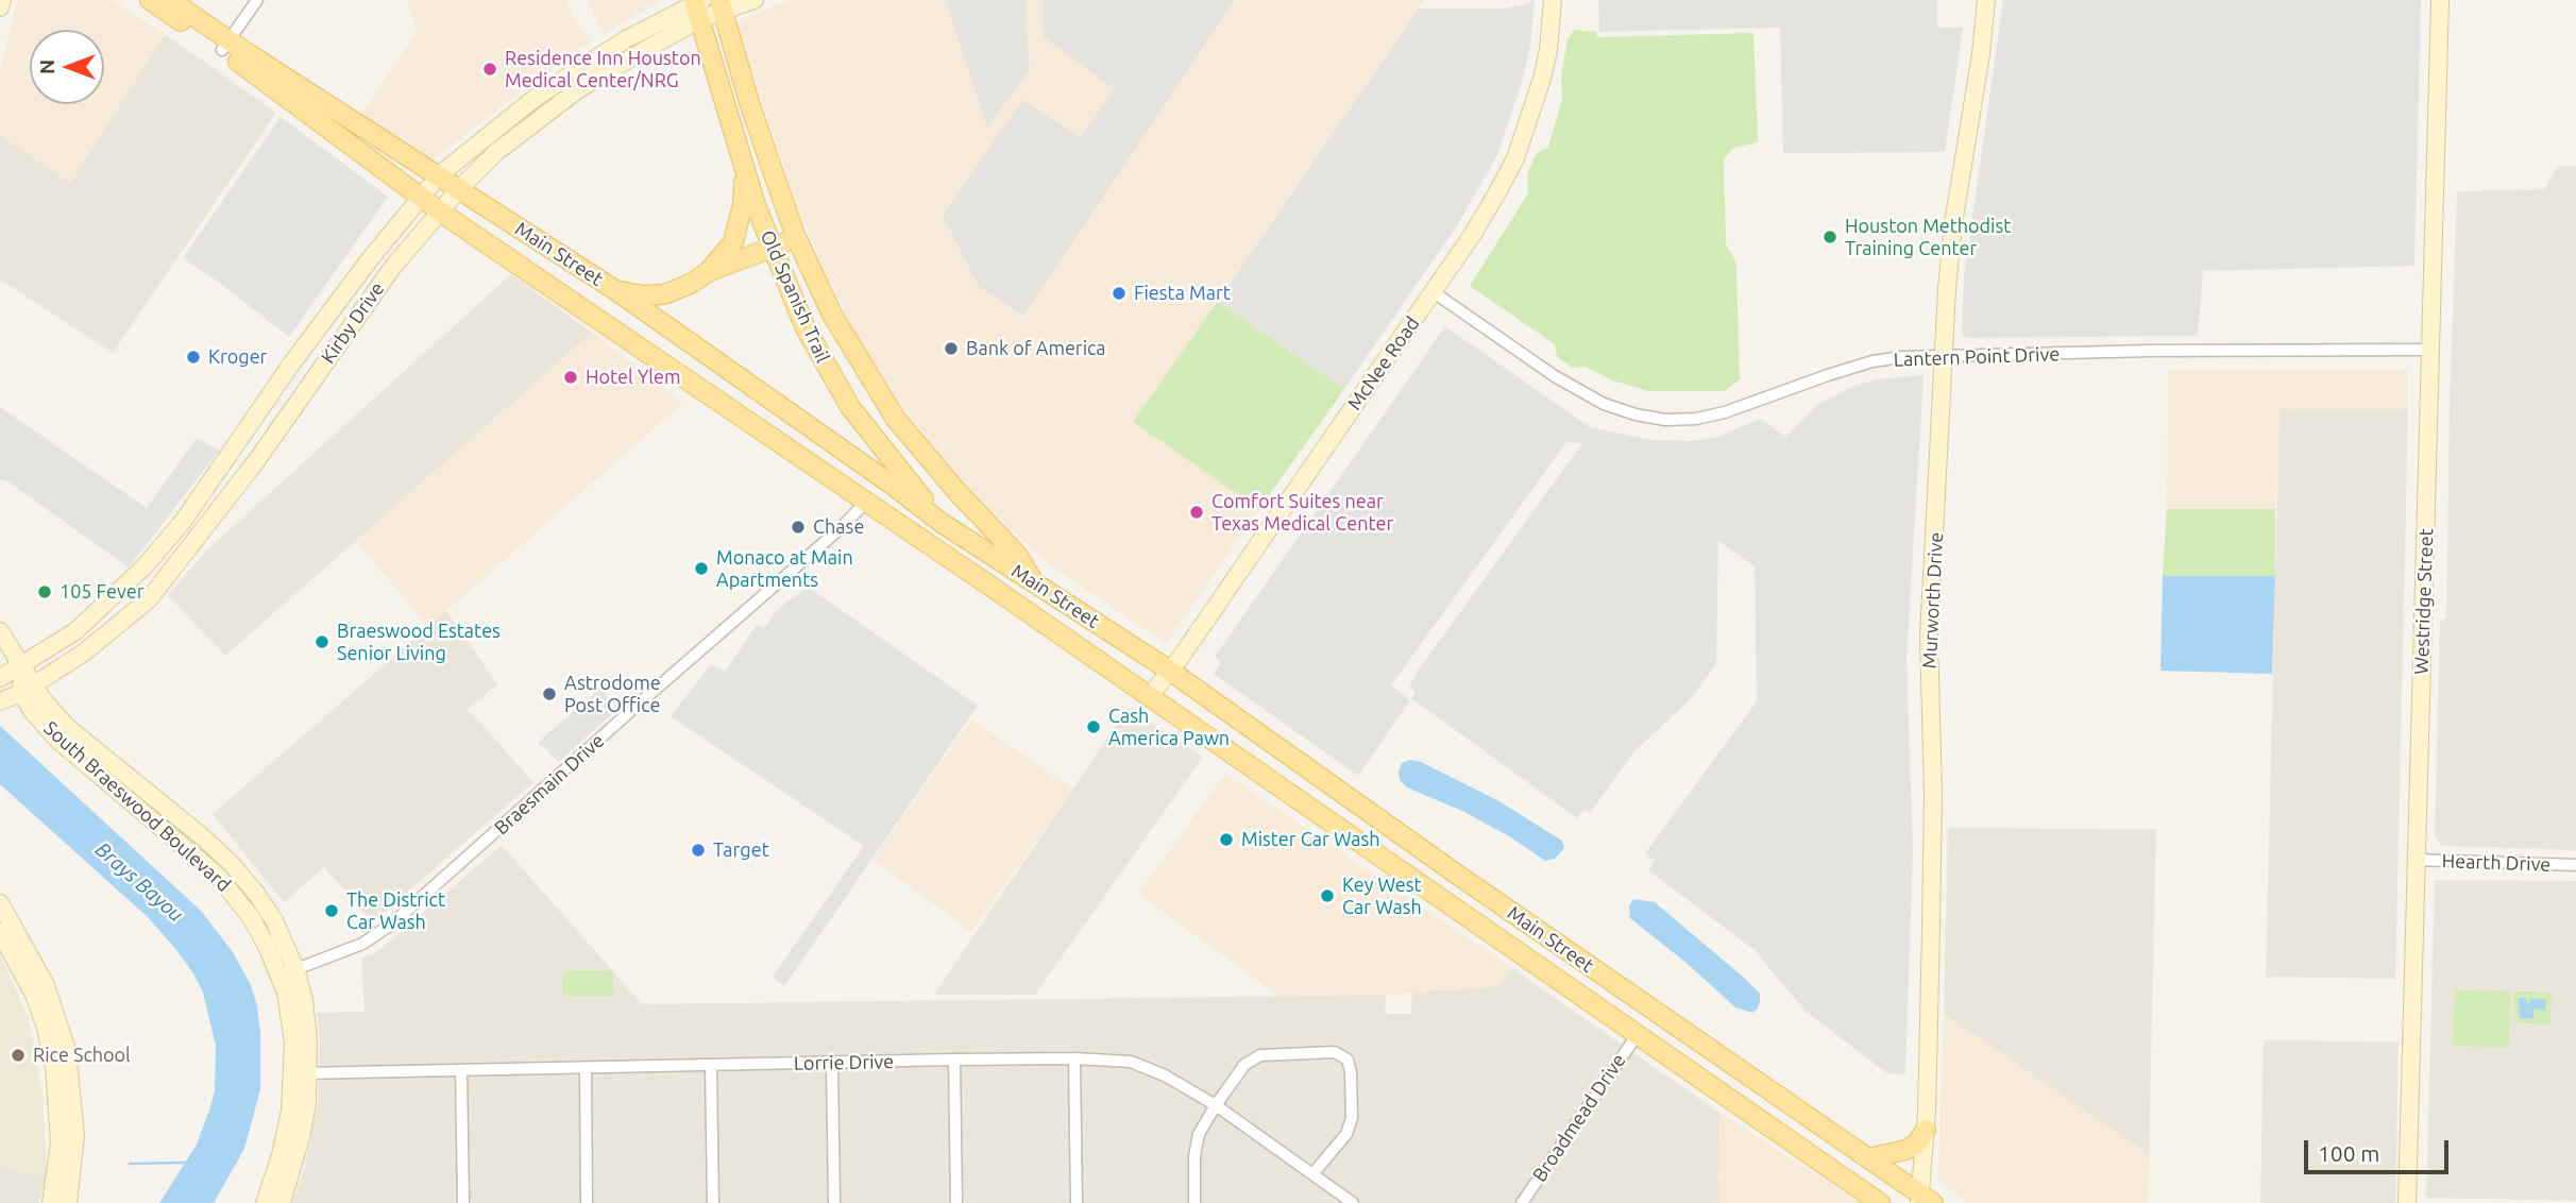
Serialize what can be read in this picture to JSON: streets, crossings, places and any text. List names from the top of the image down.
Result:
{
  "streets": {
    "main road": [
      "Main Street",
      "Old Spanish Trail",
      "Kirby Drive",
      "McNee Road",
      "Murworth Drive",
      "Westridge Street",
      "South Braeswood Boulevard"
    ],
    "street": [
      "Lantern Point Drive",
      "Braesmain Drive",
      "Hearth Drive",
      "Lorrie Drive",
      "Broadmead Drive"
    ]
  },
  "crossings": [
    ["Main Street", "Old Spanish Trail"],
    ["Main Street", "Kirby Drive"],
    ["Main Street", "McNee Road"],
    ["Main Street", "Murworth Drive"],
    ["Main Street", "Braesmain Drive"],
    ["Main Street", "Broadmead Drive"],
    ["Old Spanish Trail", "Kirby Drive"],
    ["Kirby Drive", "South Braeswood Boulevard"],
    ["Lantern Point Drive", "McNee Road"],
    ["Lantern Point Drive", "Murworth Drive"],
    ["Lantern Point Drive", "Westridge Street"],
    ["Westridge Street", "Hearth Drive"],
    ["Braesmain Drive", "South Braeswood Boulevard"],
    ["South Braeswood Boulevard", "Lorrie Drive"]
  ],
  "water": ["Brays Bayou"],
  "places": [
    "Residence Inn Houston Medical Center/NRG",
    "Houston Methodist Training Center",
    "Fiesta Mart",
    "Bank of America",
    "Kroger",
    "Hotel Ylem",
    "Comfort Suites near Texas Medical Center",
    "Chase",
    "Monaco at Main Apartments",
    "105 Fever",
    "Braeswood Estates Senior Living",
    "Astrodome Post Office",
    "Cash America Pawn",
    "Mister Car Wash",
    "Target",
    "Key West Car Wash",
    "The District Car Wash",
    "Rice School"
  ],
  "scale_bar": "100 m",
  "north": "left"
}
